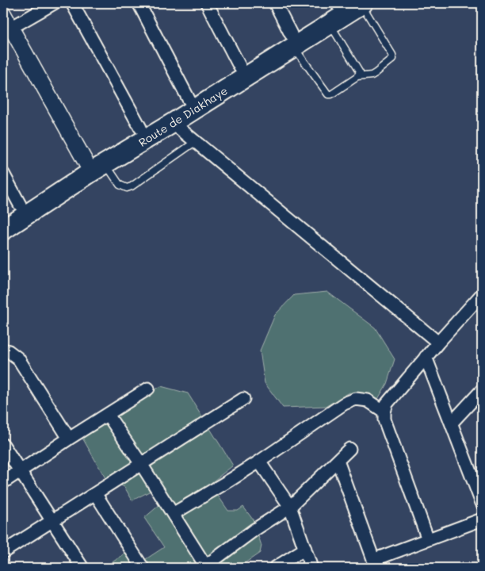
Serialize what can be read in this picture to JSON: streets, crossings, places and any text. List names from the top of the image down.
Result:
{
  "streets": {
    "main road": ["Route de Diakhaye"]
  }
}
